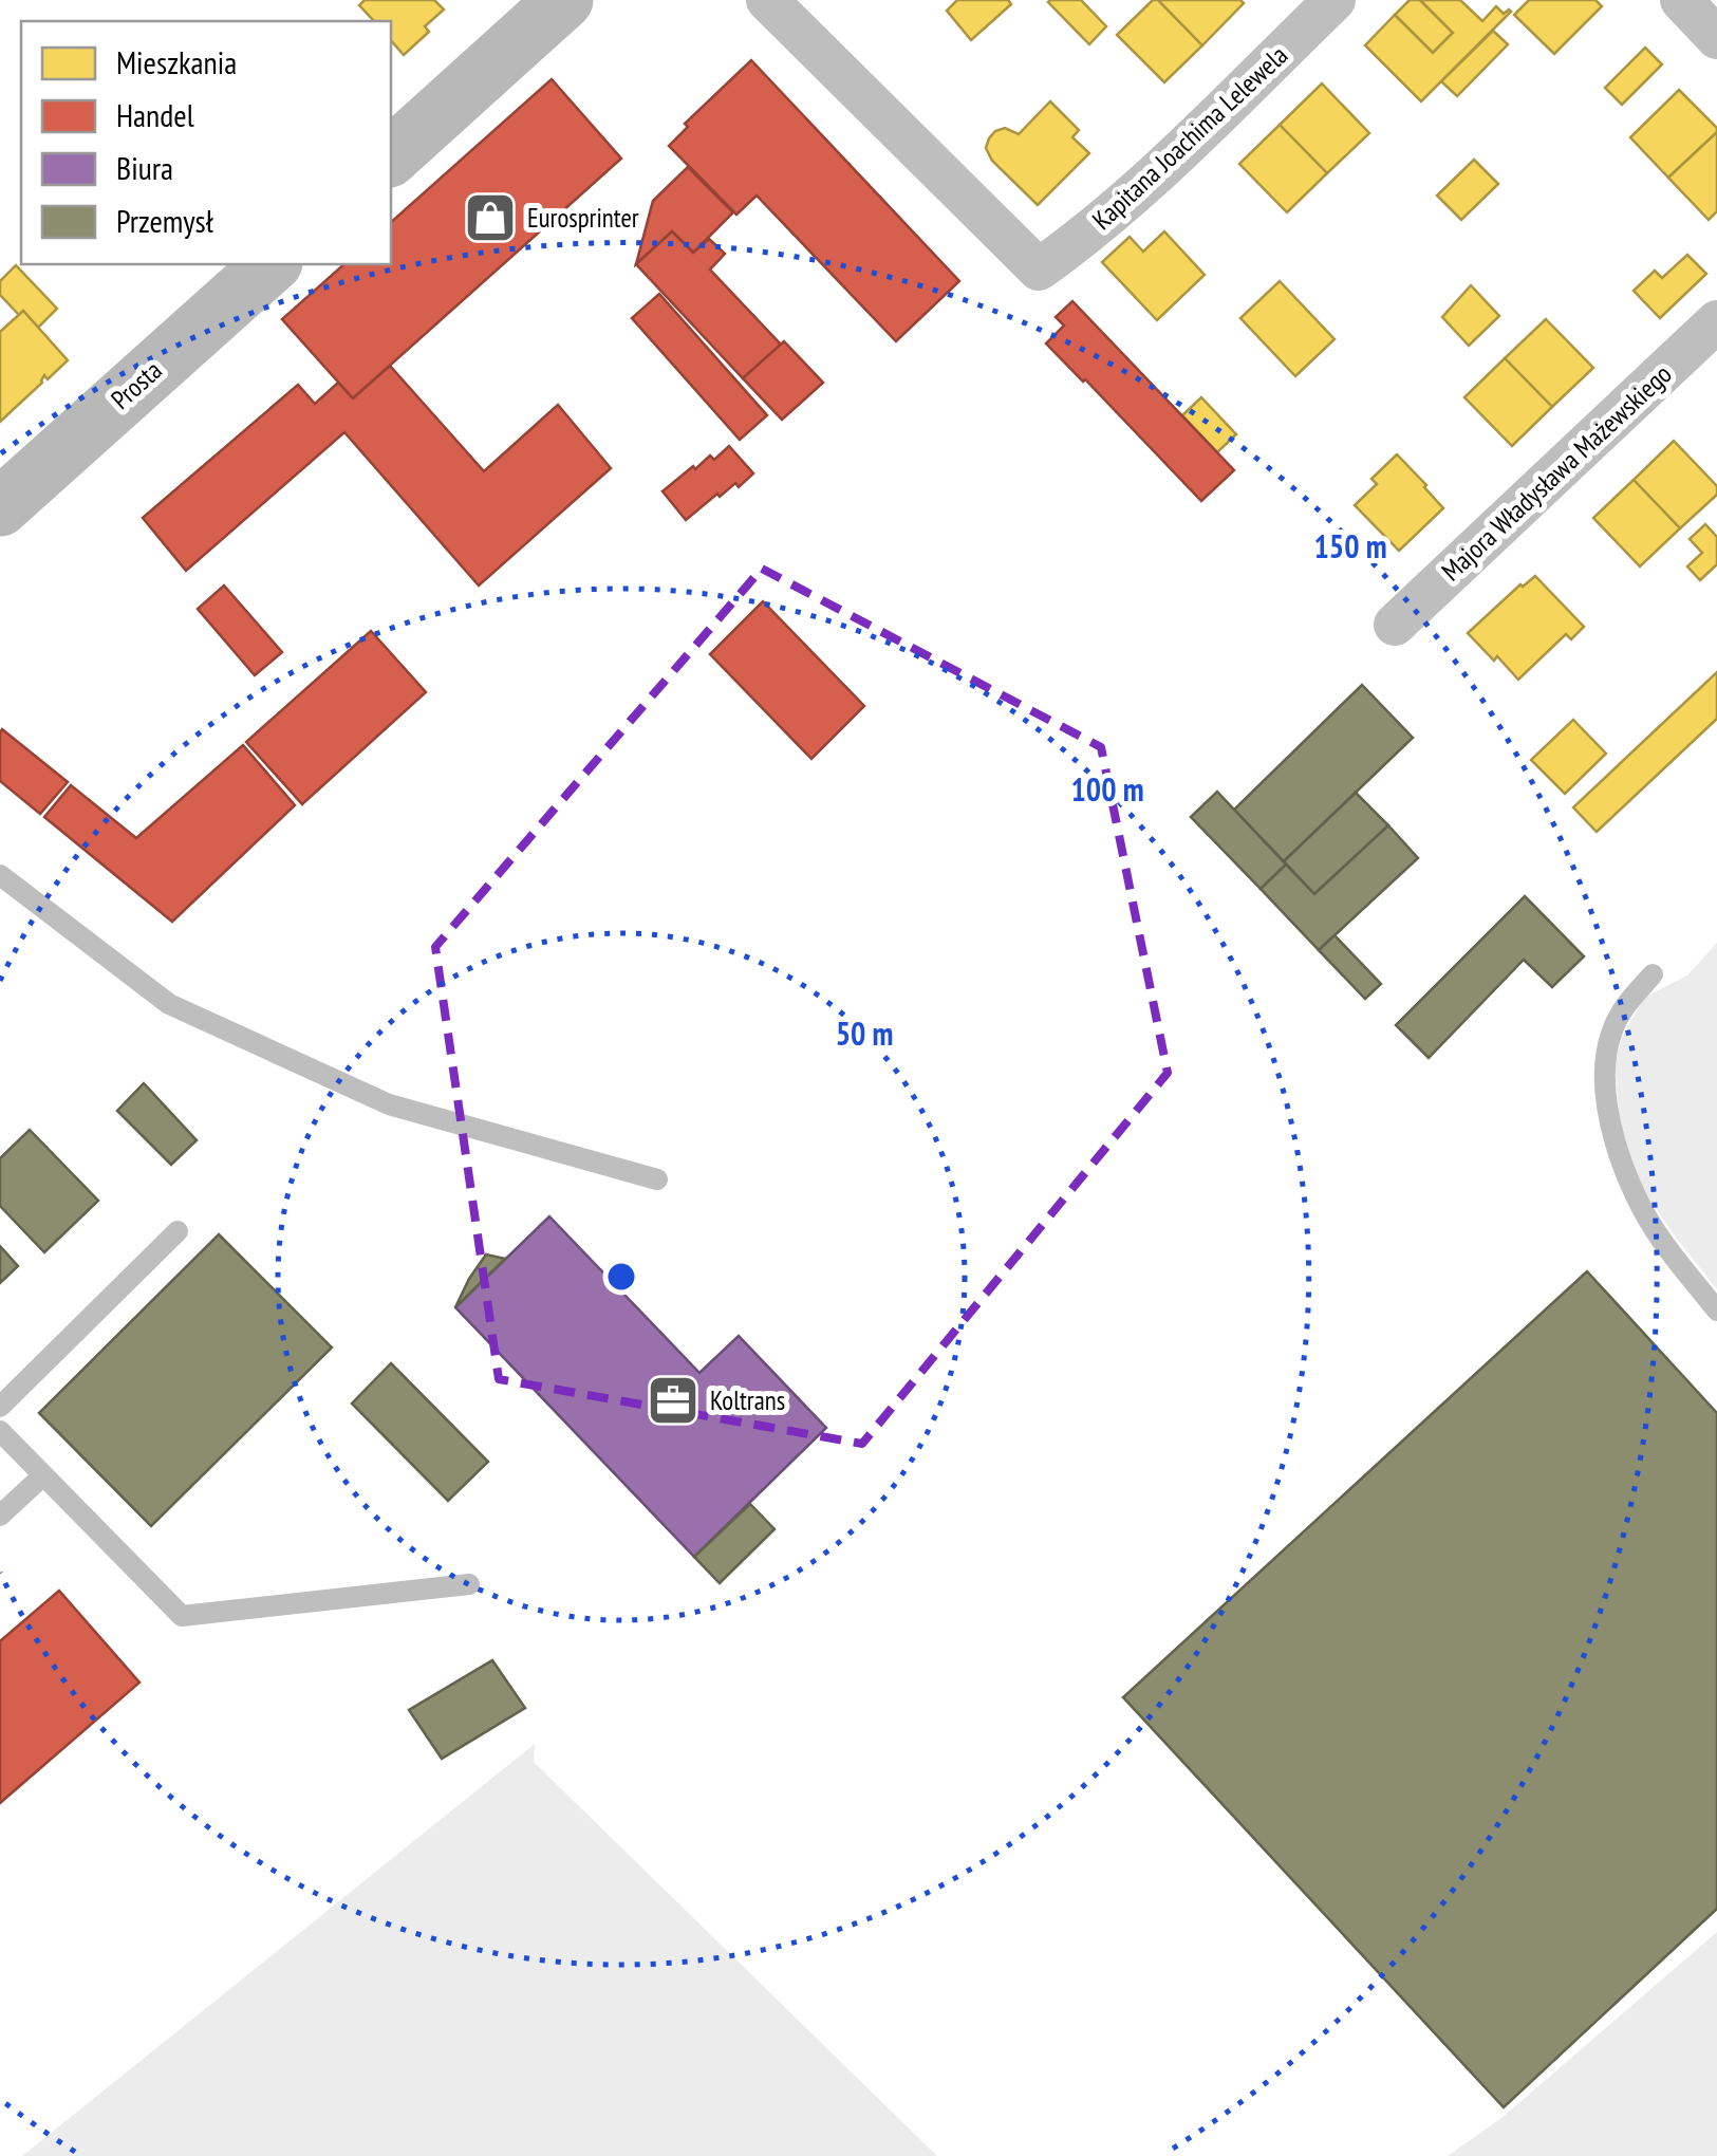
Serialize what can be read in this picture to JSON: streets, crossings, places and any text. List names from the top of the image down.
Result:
{
  "streets": {
    "main road": ["Prosta"],
    "street": ["Kapitana Joachima Lelewela", "Majora Władysława Mażewskiego"]
  },
  "places": {
    "shop": ["Eurosprinter"],
    "office": ["Koltrans"]
  },
  "legend": [
    "Mieszkania",
    "Handel",
    "Biura",
    "Przemysł"
  ],
  "rings": ["150 m", "100 m", "50 m"]
}
